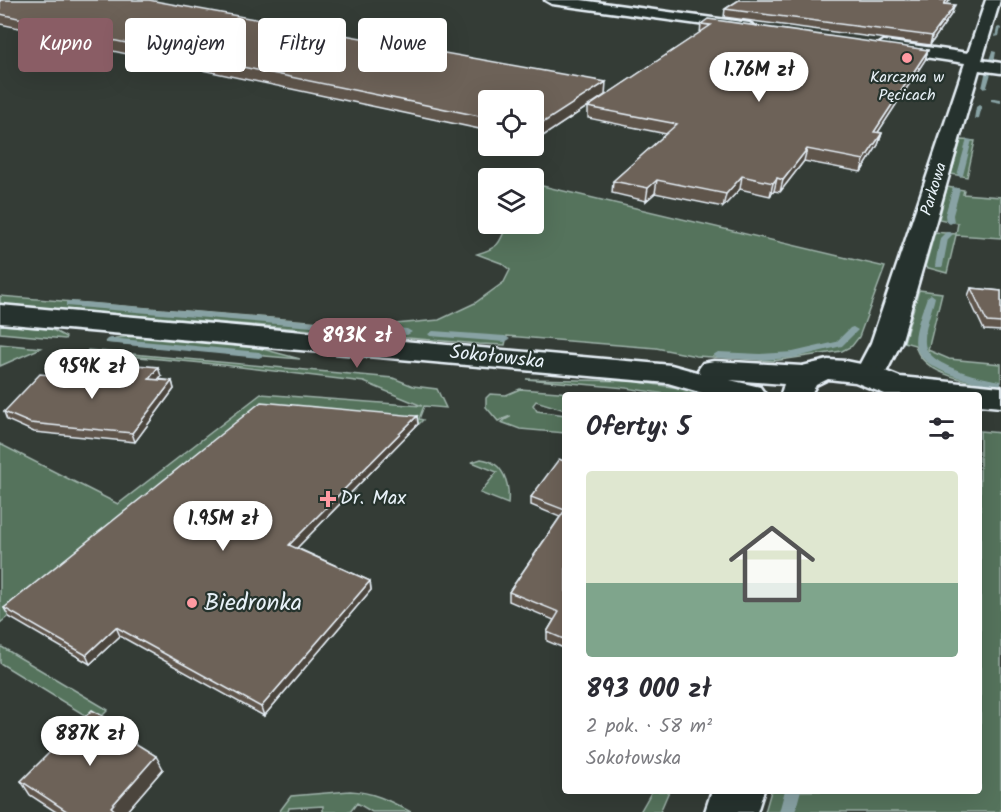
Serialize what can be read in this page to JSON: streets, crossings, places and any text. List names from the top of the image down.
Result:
{
  "streets": {
    "street": ["Parkowa", "Sokołowska"]
  },
  "crossings": [
    ["Parkowa", "Sokołowska"]
  ],
  "places": {
    "other": ["Karczma w Pęcicach", "Biedronka"],
    "health": ["Dr. Max"]
  },
  "page": {
    "chip": [
      "Kupno",
      "Wynajem",
      "Filtry",
      "Nowe"
    ],
    "price": [
      "1.76M zł",
      "893K zł",
      "959K zł",
      "1.95M zł",
      "887K zł"
    ],
    "heading": "Oferty: 5",
    "list": [
      {
        "name": "893 000 zł",
        "note": "2 pok. · 58 m² · Sokołowska"
      }
    ]
  }
}
